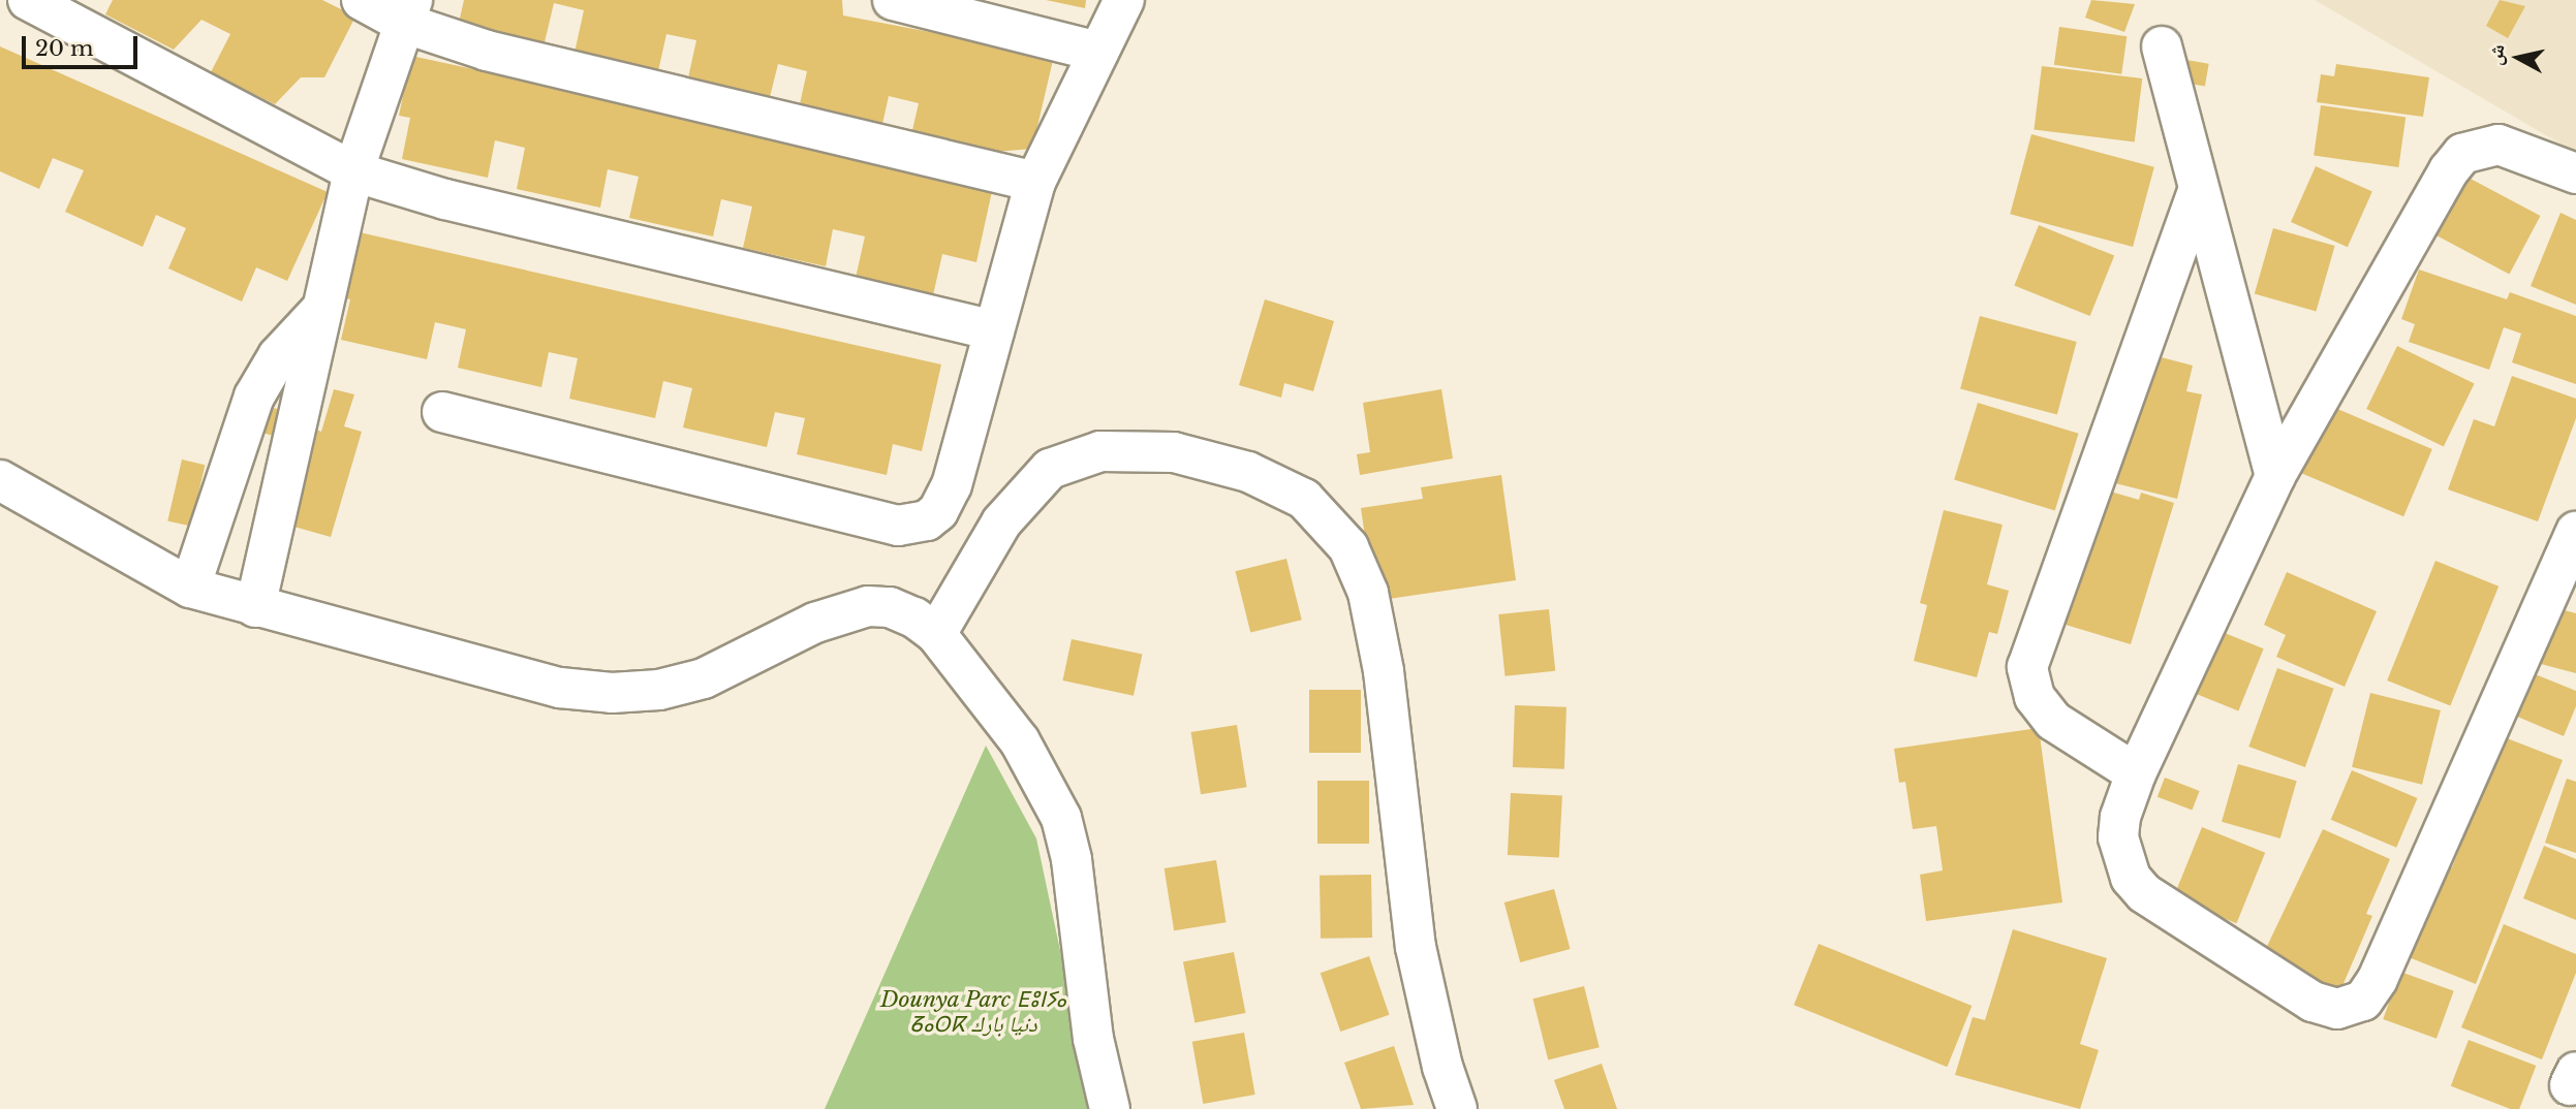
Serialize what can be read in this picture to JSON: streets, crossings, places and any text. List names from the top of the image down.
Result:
{
  "parks": ["Dounya Parc ⴹⵓⵏⵢⴰ ⵒⴰⵔⴽ دنيا بارك"],
  "scale_bar": "20 m",
  "north": "left"
}
